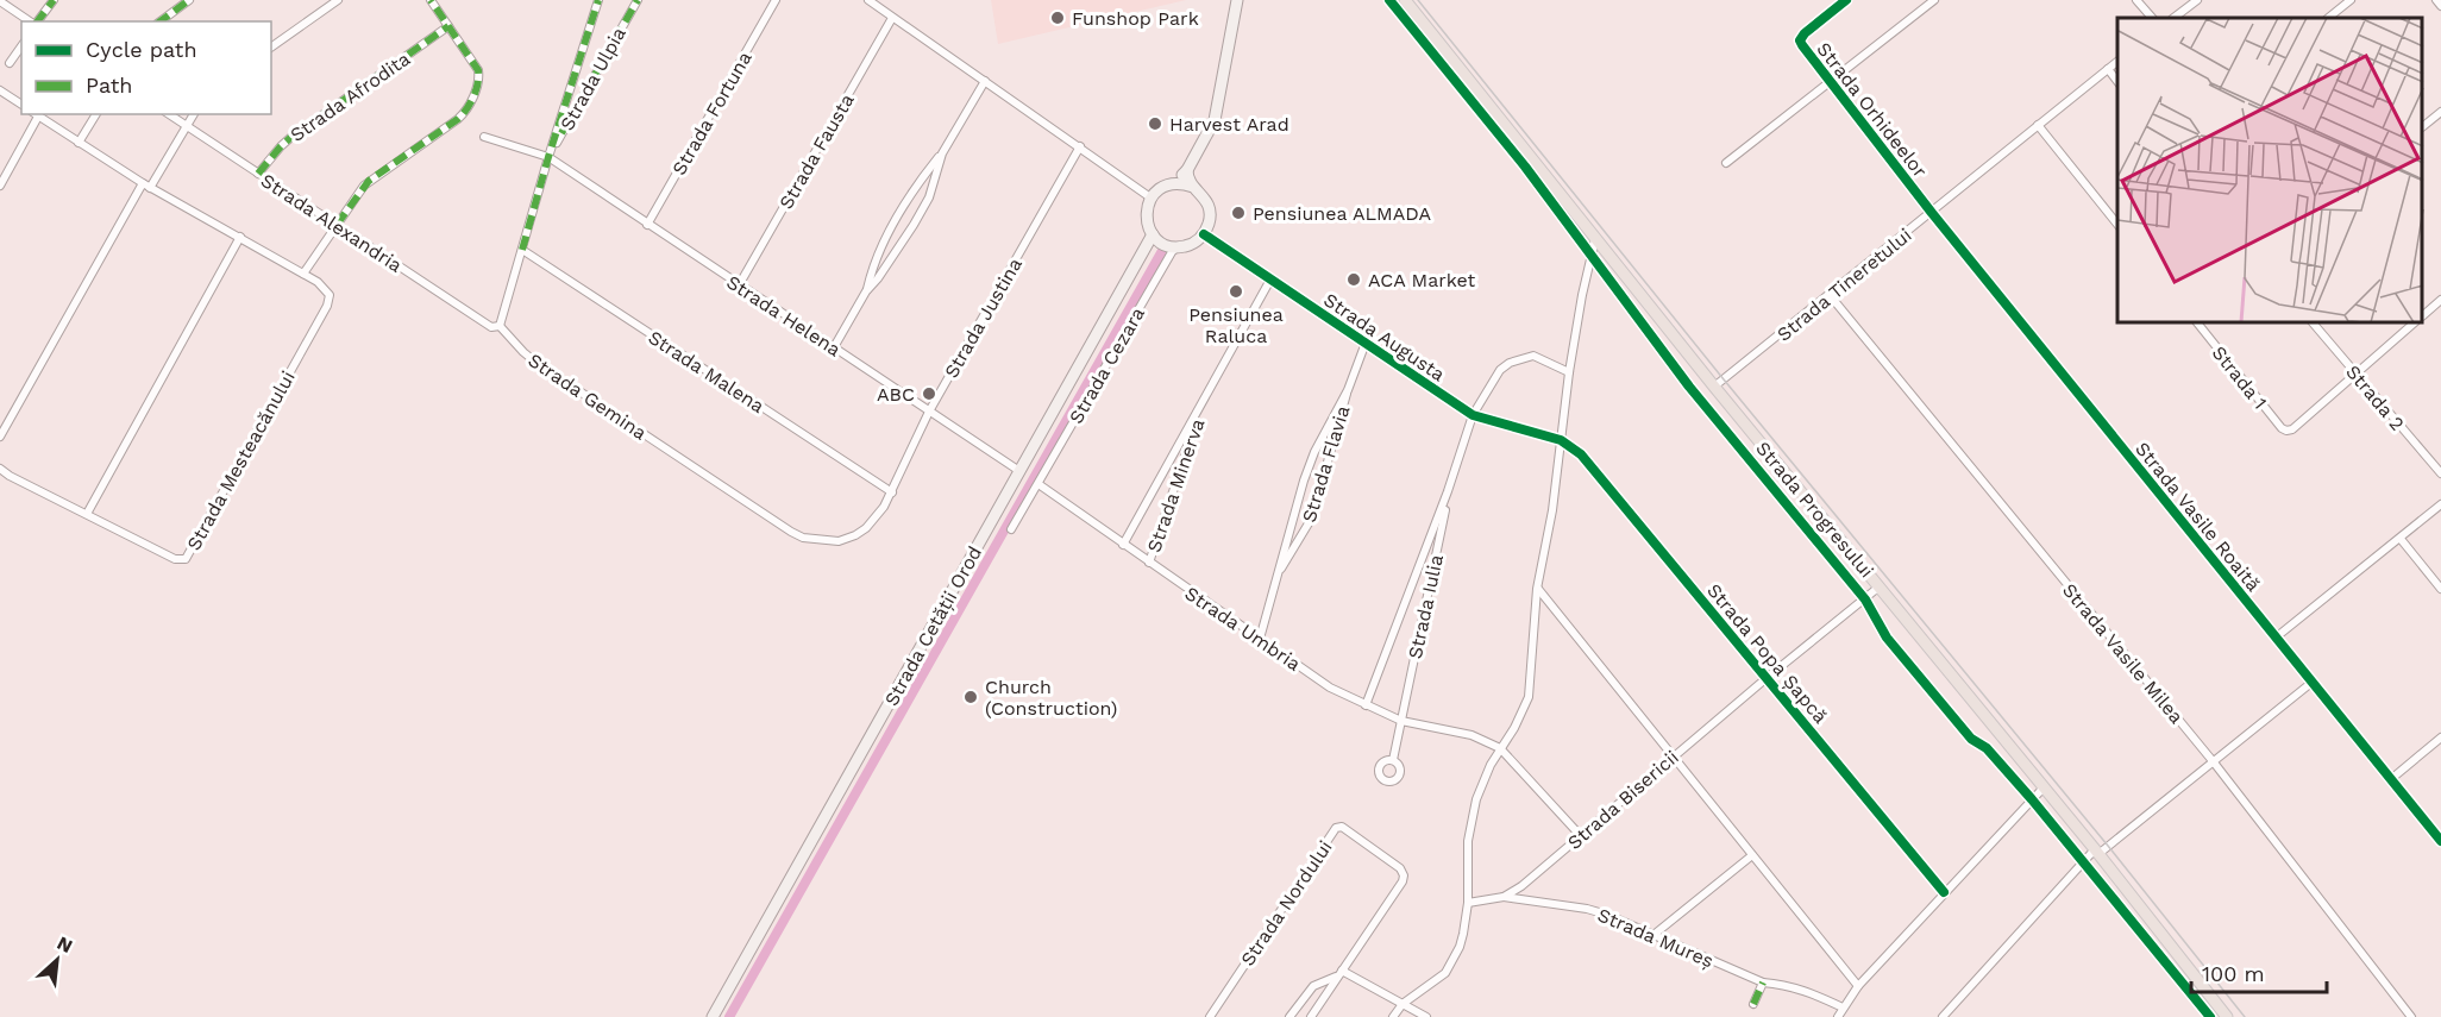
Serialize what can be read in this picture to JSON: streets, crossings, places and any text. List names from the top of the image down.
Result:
{
  "streets": {
    "main road": ["Strada Progresului"],
    "street": [
      "Strada Ulpia",
      "Strada Afrodita",
      "Strada Orhideelor",
      "Strada Fortuna",
      "Strada Fausta",
      "Strada Alexandria",
      "Strada Tineretului",
      "Strada Helena",
      "Strada Justina",
      "Strada Augusta",
      "Strada Cezara",
      "Strada Malena",
      "Strada 1",
      "Strada Gemina",
      "Strada 2",
      "Strada Mesteacănului",
      "Strada Flavia",
      "Strada Minerva",
      "Strada Vasile Roaită",
      "Strada Iulia",
      "Strada Cetății Orod",
      "Strada Umbria",
      "Strada Popa Șapcă",
      "Strada Vasile Milea",
      "Strada Bisericii",
      "Strada Nordului",
      "Strada Mureș"
    ]
  },
  "crossings": [
    ["Strada Ulpia", "Strada Helena"],
    ["Strada Afrodita", "Strada Alexandria"],
    ["Strada Orhideelor", "Strada Tineretului"],
    ["Strada Orhideelor", "Strada Vasile Roaită"],
    ["Strada Fortuna", "Strada Helena"],
    ["Strada Fausta", "Strada Helena"],
    ["Strada Alexandria", "Strada Gemina"],
    ["Strada Tineretului", "Strada Progresului"],
    ["Strada Tineretului", "Strada Vasile Roaită"],
    ["Strada Tineretului", "Strada Vasile Milea"],
    ["Strada Helena", "Strada Justina"],
    ["Strada Helena", "Strada Cetății Orod"],
    ["Strada Justina", "Strada Malena"],
    ["Strada Justina", "Strada Gemina"],
    ["Strada Augusta", "Strada Cezara"],
    ["Strada Augusta", "Strada Flavia"],
    ["Strada Augusta", "Strada Minerva"],
    ["Strada Augusta", "Strada Iulia"],
    ["Strada Augusta", "Strada Cetății Orod"],
    ["Strada Augusta", "Strada Popa Șapcă"],
    ["Strada Cezara", "Strada Cetății Orod"],
    ["Strada Malena", "Strada Gemina"],
    ["Strada 1", "Strada 2"],
    ["Strada Flavia", "Strada Umbria"],
    ["Strada Minerva", "Strada Umbria"],
    ["Strada Progresului", "Strada Bisericii"],
    ["Strada Iulia", "Strada Umbria"],
    ["Strada Popa Șapcă", "Strada Bisericii"],
    ["Strada Bisericii", "Strada Mureș"]
  ],
  "places": [
    "Funshop Park",
    "Harvest Arad",
    "Pensiunea ALMADA",
    "ACA Market",
    "Pensiunea Raluca",
    "ABC",
    "Church (Construction)"
  ],
  "legend": ["Cycle path", "Path"],
  "scale_bar": "100 m",
  "north": "top right"
}
